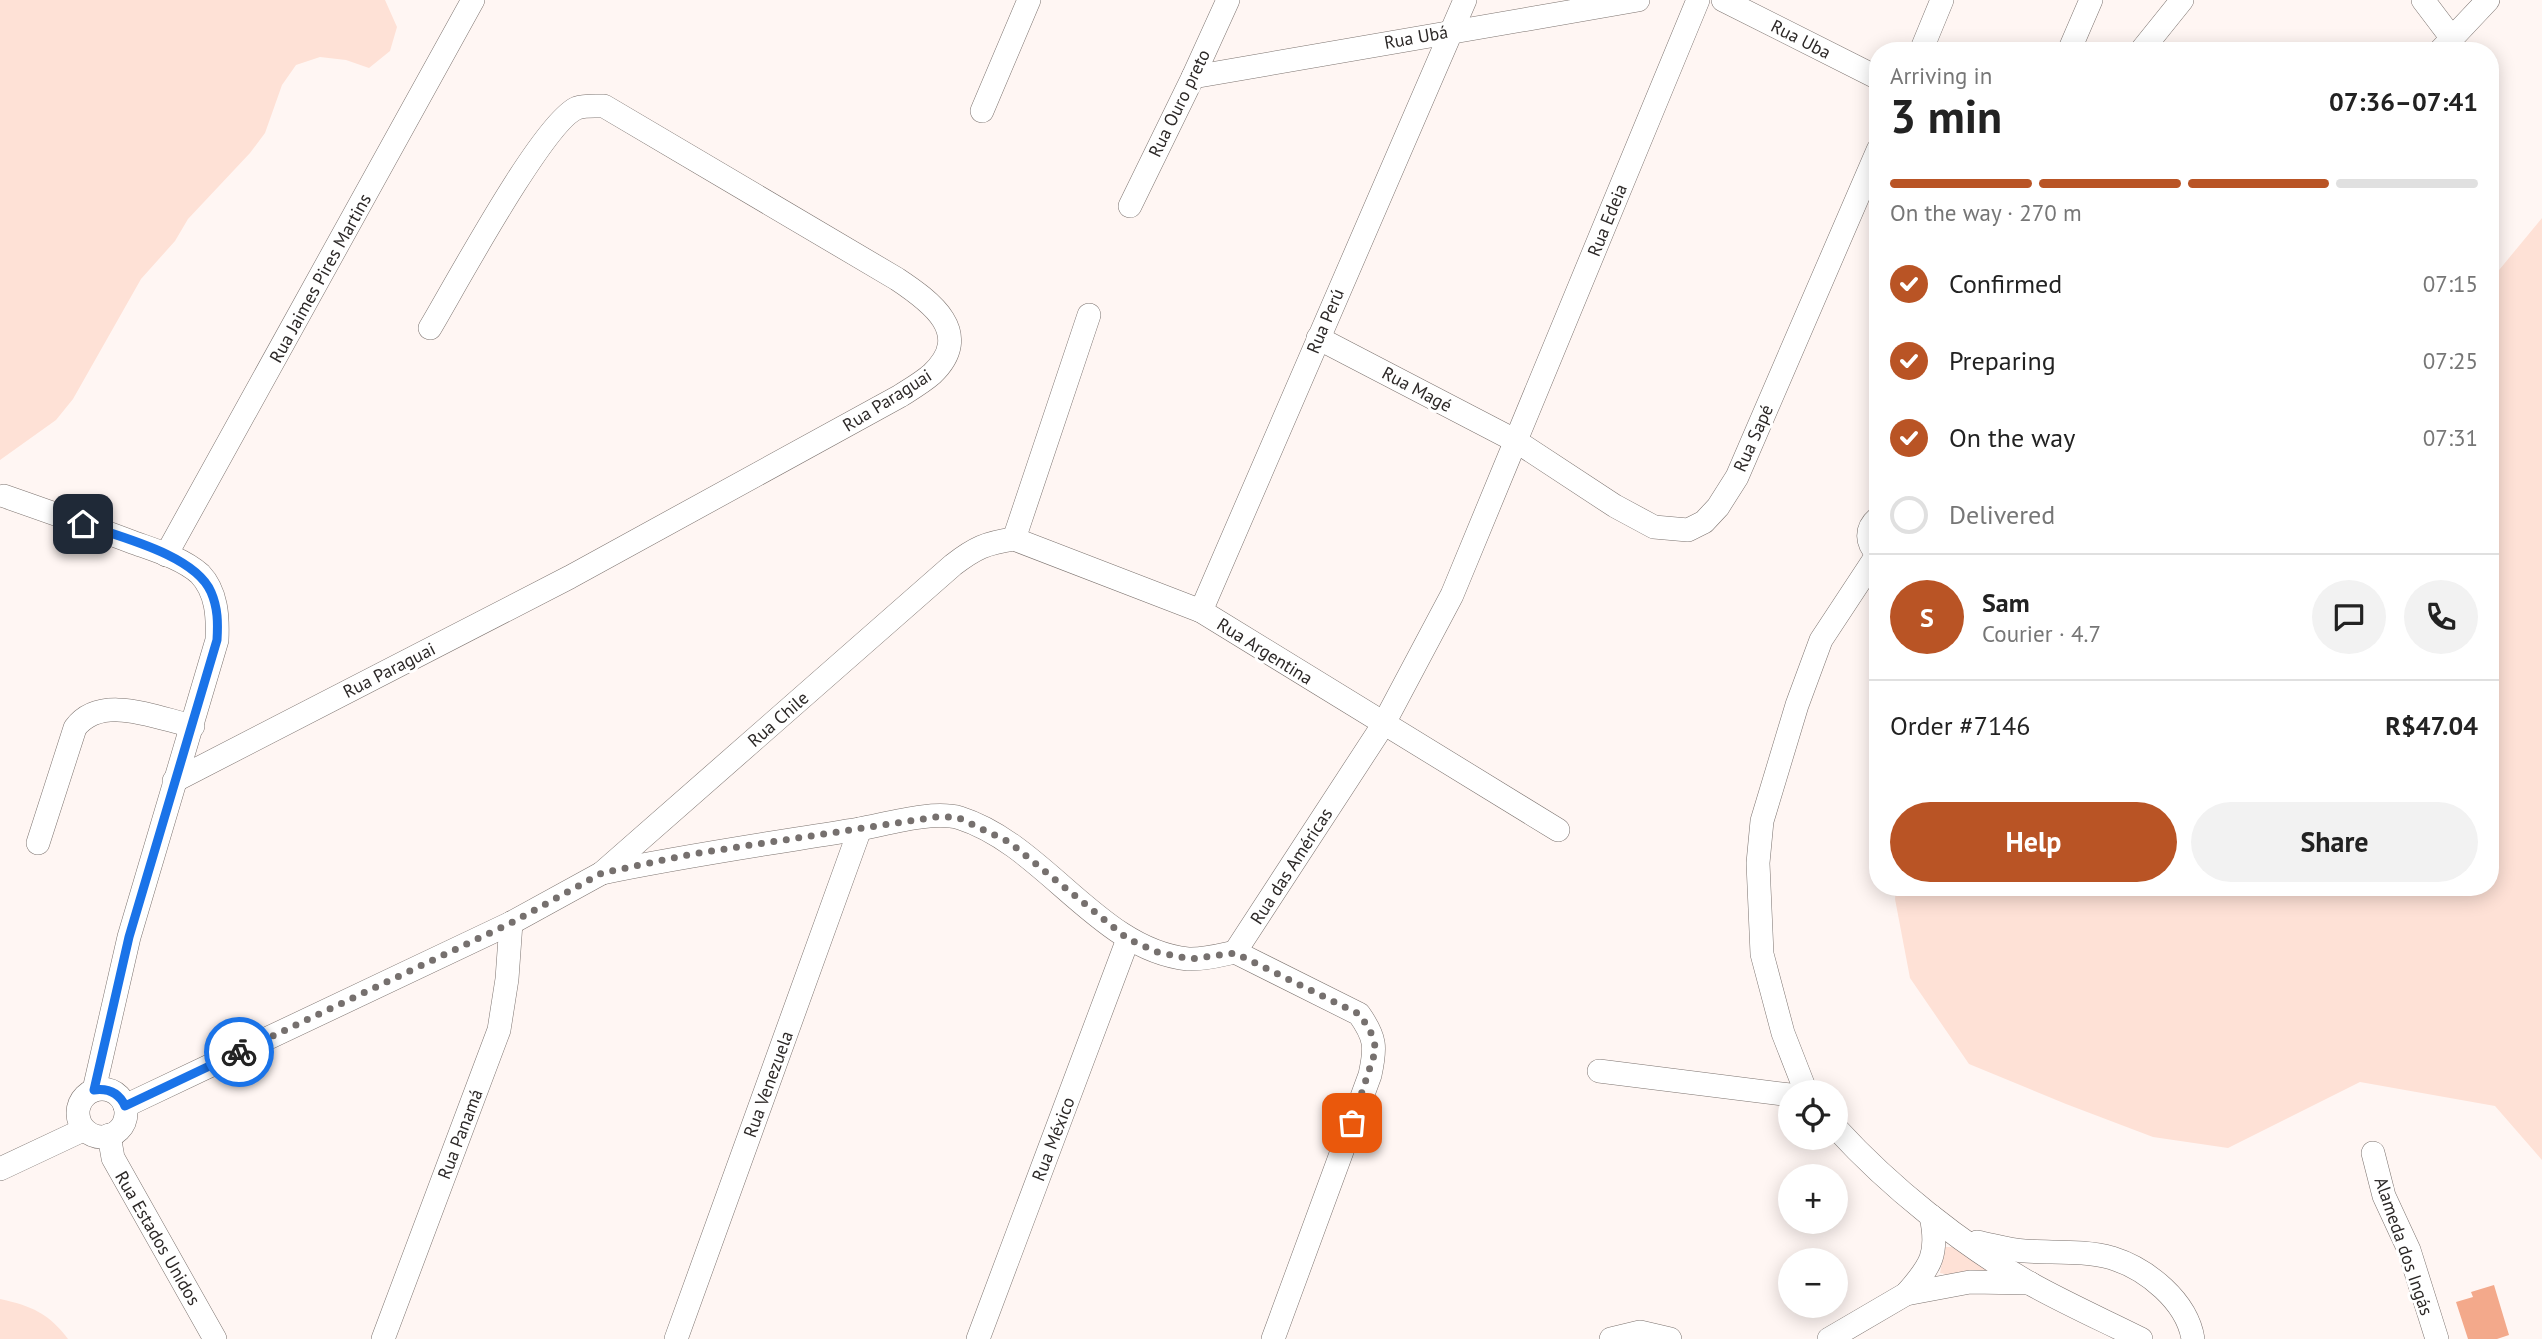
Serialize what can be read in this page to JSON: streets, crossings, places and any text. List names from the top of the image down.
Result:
{
  "streets": {
    "street": [
      "Rua Ubá",
      "Rua Uba",
      "Rua Ouro preto",
      "Rua Edeia",
      "Rua Jaimes Pires Martins",
      "Rua Perú",
      "Rua Magé",
      "Rua Paraguai",
      "Rua Sapé",
      "Rua Argentina",
      "Rua Chile",
      "Rua das Américas",
      "Rua Venezuela",
      "Rua Panamá",
      "Rua México",
      "Rua Estados Unidos",
      "Alameda dos Ingás"
    ]
  },
  "crossings": [
    ["Rua Ubá", "Rua Ouro preto"],
    ["Rua Ubá", "Rua Perú"],
    ["Rua Edeia", "Rua Magé"],
    ["Rua Edeia", "Rua Sapé"],
    ["Rua Edeia", "Rua das Américas"],
    ["Rua Perú", "Rua Magé"],
    ["Rua Perú", "Rua Argentina"],
    ["Rua Magé", "Rua Sapé"],
    ["Rua Magé", "Rua das Américas"],
    ["Rua Sapé", "Rua das Américas"],
    ["Rua Argentina", "Rua Chile"],
    ["Rua Argentina", "Rua das Américas"]
  ],
  "page": {
    "heading": ["3 min", "Arriving in", "07:36–07:41"],
    "panel": [
      "Sam",
      "Courier · 4.7",
      "Order #7146",
      "R$47.04"
    ],
    "bar": "On the way · 270 m",
    "list": [
      ["Confirmed", "07:15"],
      ["Preparing", "07:25"],
      ["On the way", "07:31"],
      "Delivered"
    ],
    "round": "S",
    "buttons": ["Help", "Share"],
    "map_buttons": ["+", "−"]
  }
}
